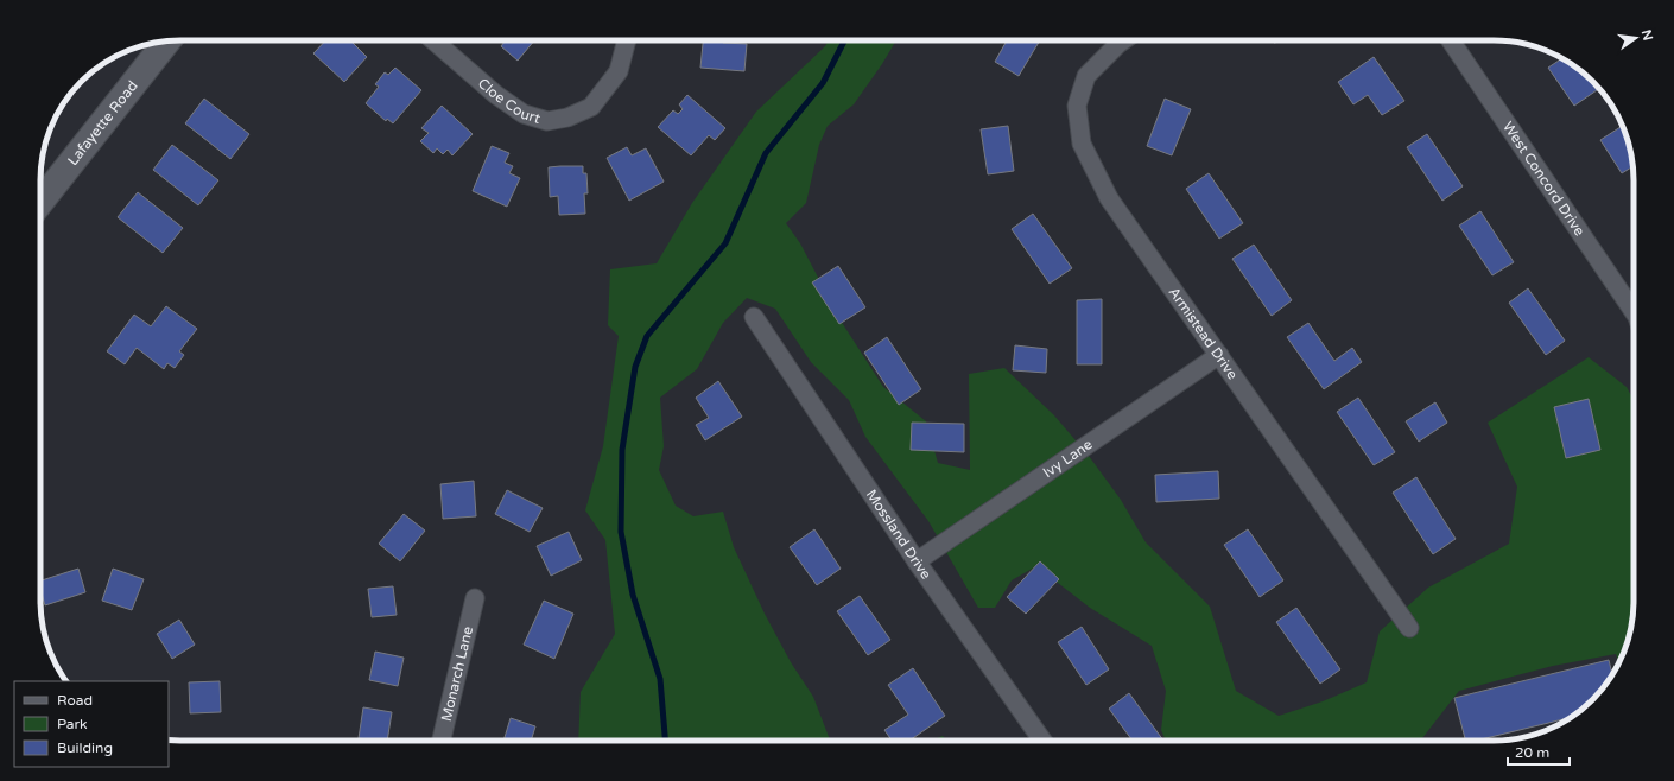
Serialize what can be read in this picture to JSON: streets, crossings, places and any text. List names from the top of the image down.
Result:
{
  "streets": {
    "main road": ["Lafayette Road"],
    "street": [
      "Cloe Court",
      "West Concord Drive",
      "Armistead Drive",
      "Ivy Lane",
      "Mossland Drive",
      "Monarch Lane"
    ]
  },
  "crossings": [
    ["Armistead Drive", "Ivy Lane"],
    ["Ivy Lane", "Mossland Drive"]
  ],
  "legend": ["Road", "Park", "Building"],
  "scale_bar": "20 m",
  "north": "right"
}
